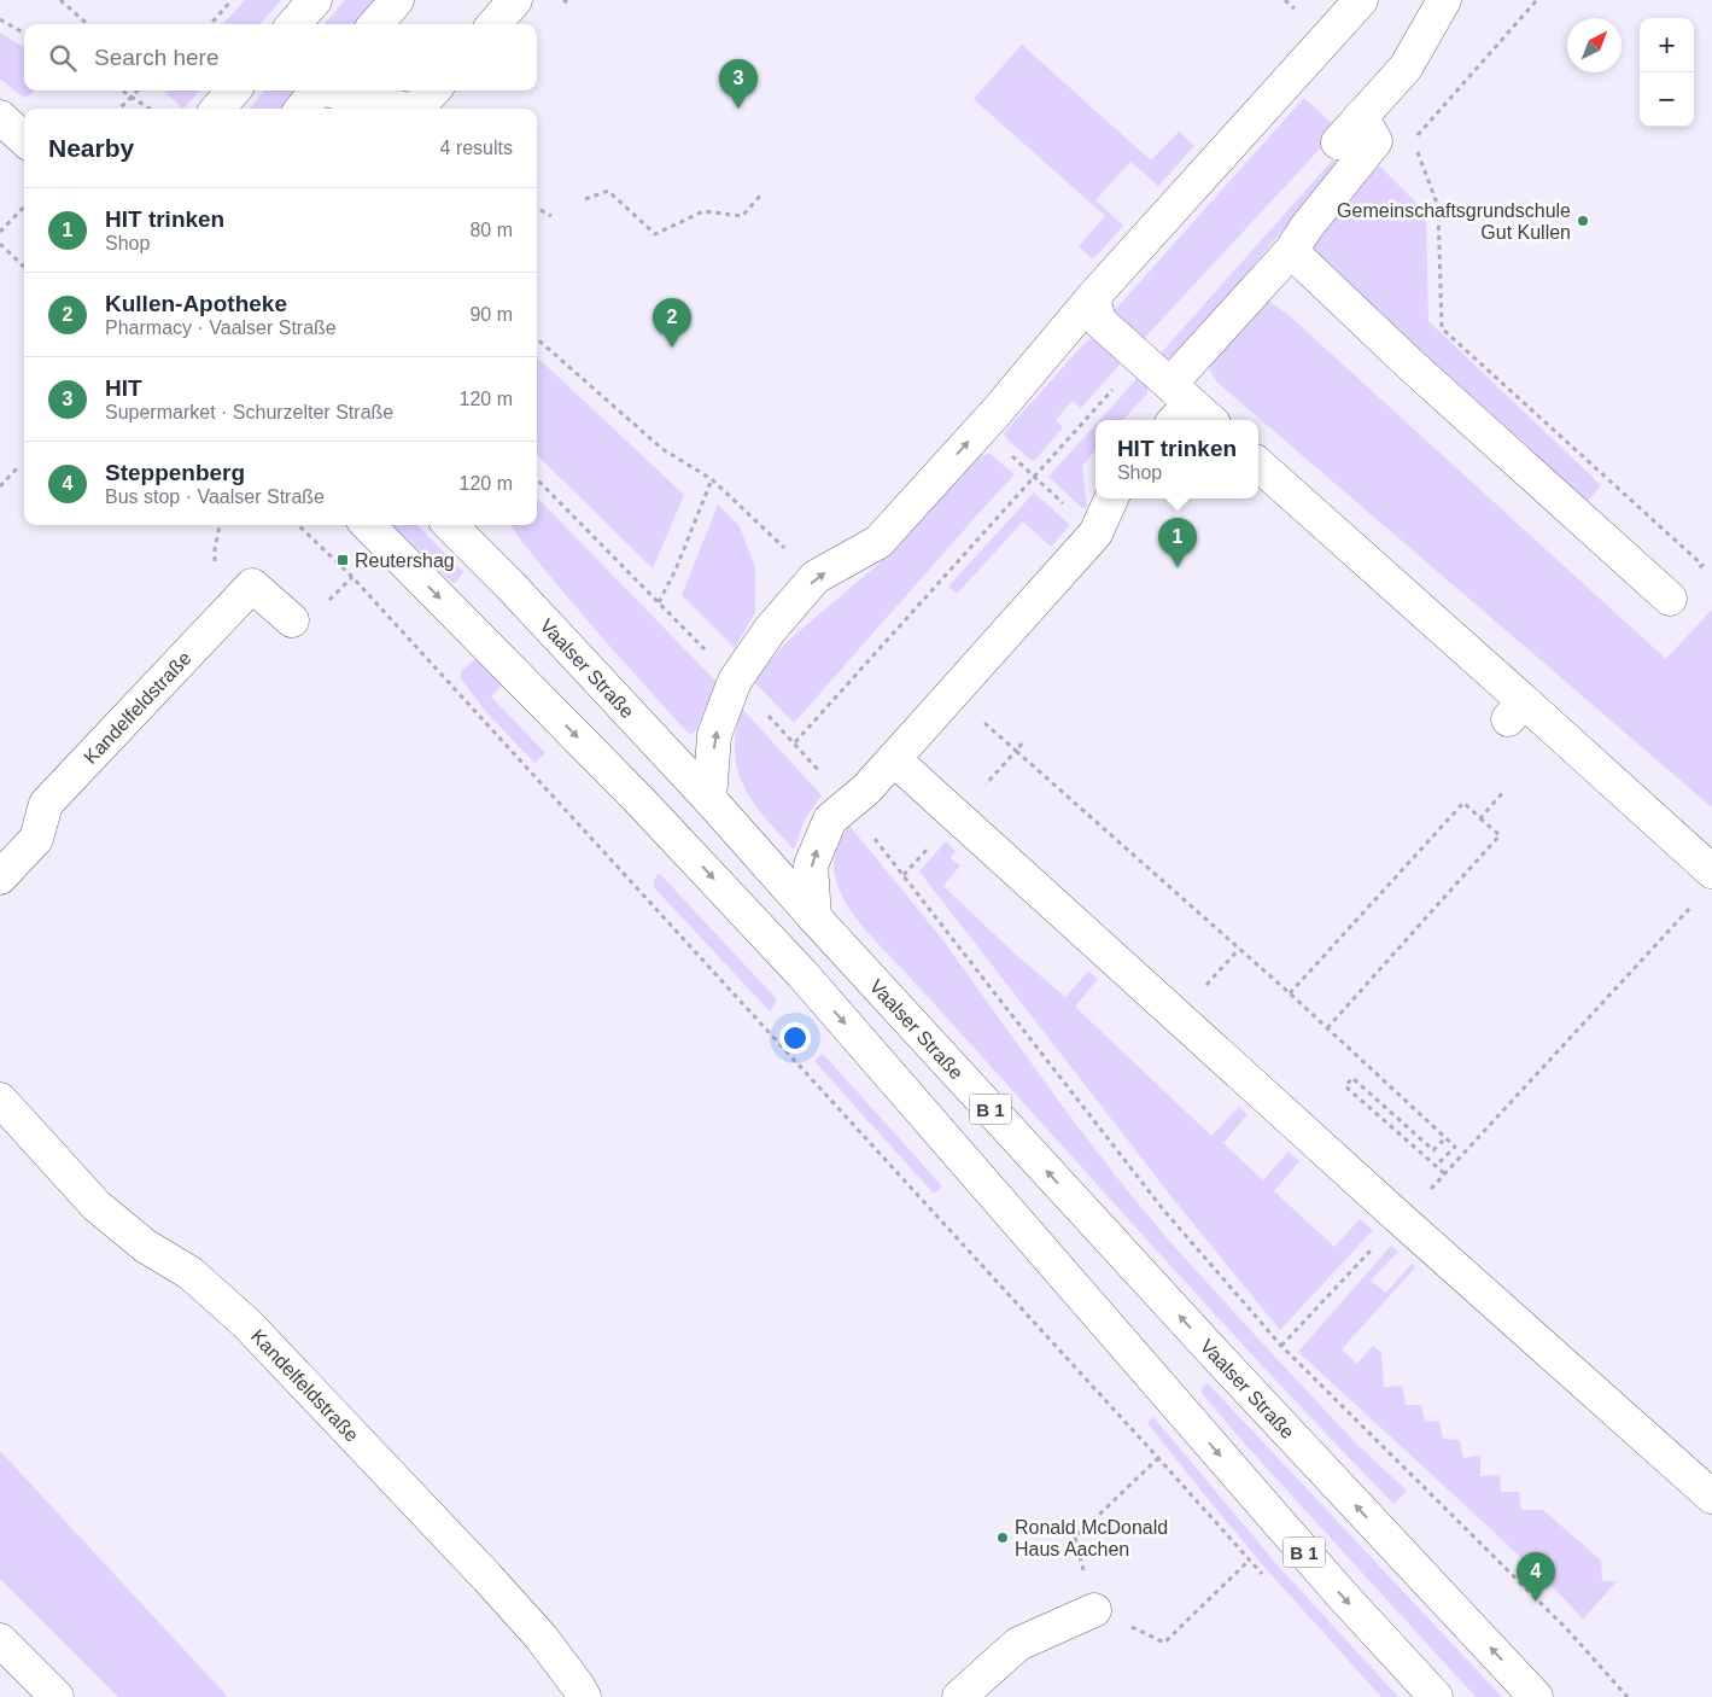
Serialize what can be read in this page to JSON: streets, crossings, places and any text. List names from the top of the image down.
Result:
{
  "streets": {
    "main road": ["Vaalser Straße", "Kandelfeldstraße", "B 1"]
  },
  "places": {
    "other": ["Gemeinschaftsgrundschule Gut Kullen", "Ronald McDonald Haus Aachen"],
    "transit": ["Reutershag"]
  },
  "north": "top right",
  "page": {
    "map_buttons": ["+", "−"],
    "search": "Search here",
    "pins": [
      "3",
      "2",
      "1",
      "4"
    ],
    "heading": ["Nearby", "4 results"],
    "list": [
      {
        "mark": "1",
        "name": "HIT trinken",
        "note": "Shop",
        "value": "80 m"
      },
      {
        "mark": "2",
        "name": "Kullen-Apotheke",
        "note": "Pharmacy · Vaalser Straße",
        "value": "90 m"
      },
      {
        "mark": "3",
        "name": "HIT",
        "note": "Supermarket · Schurzelter Straße",
        "value": "120 m"
      },
      {
        "mark": "4",
        "name": "Steppenberg",
        "note": "Bus stop · Vaalser Straße",
        "value": "120 m"
      }
    ],
    "popup": ["HIT trinken", "Shop"]
  }
}
